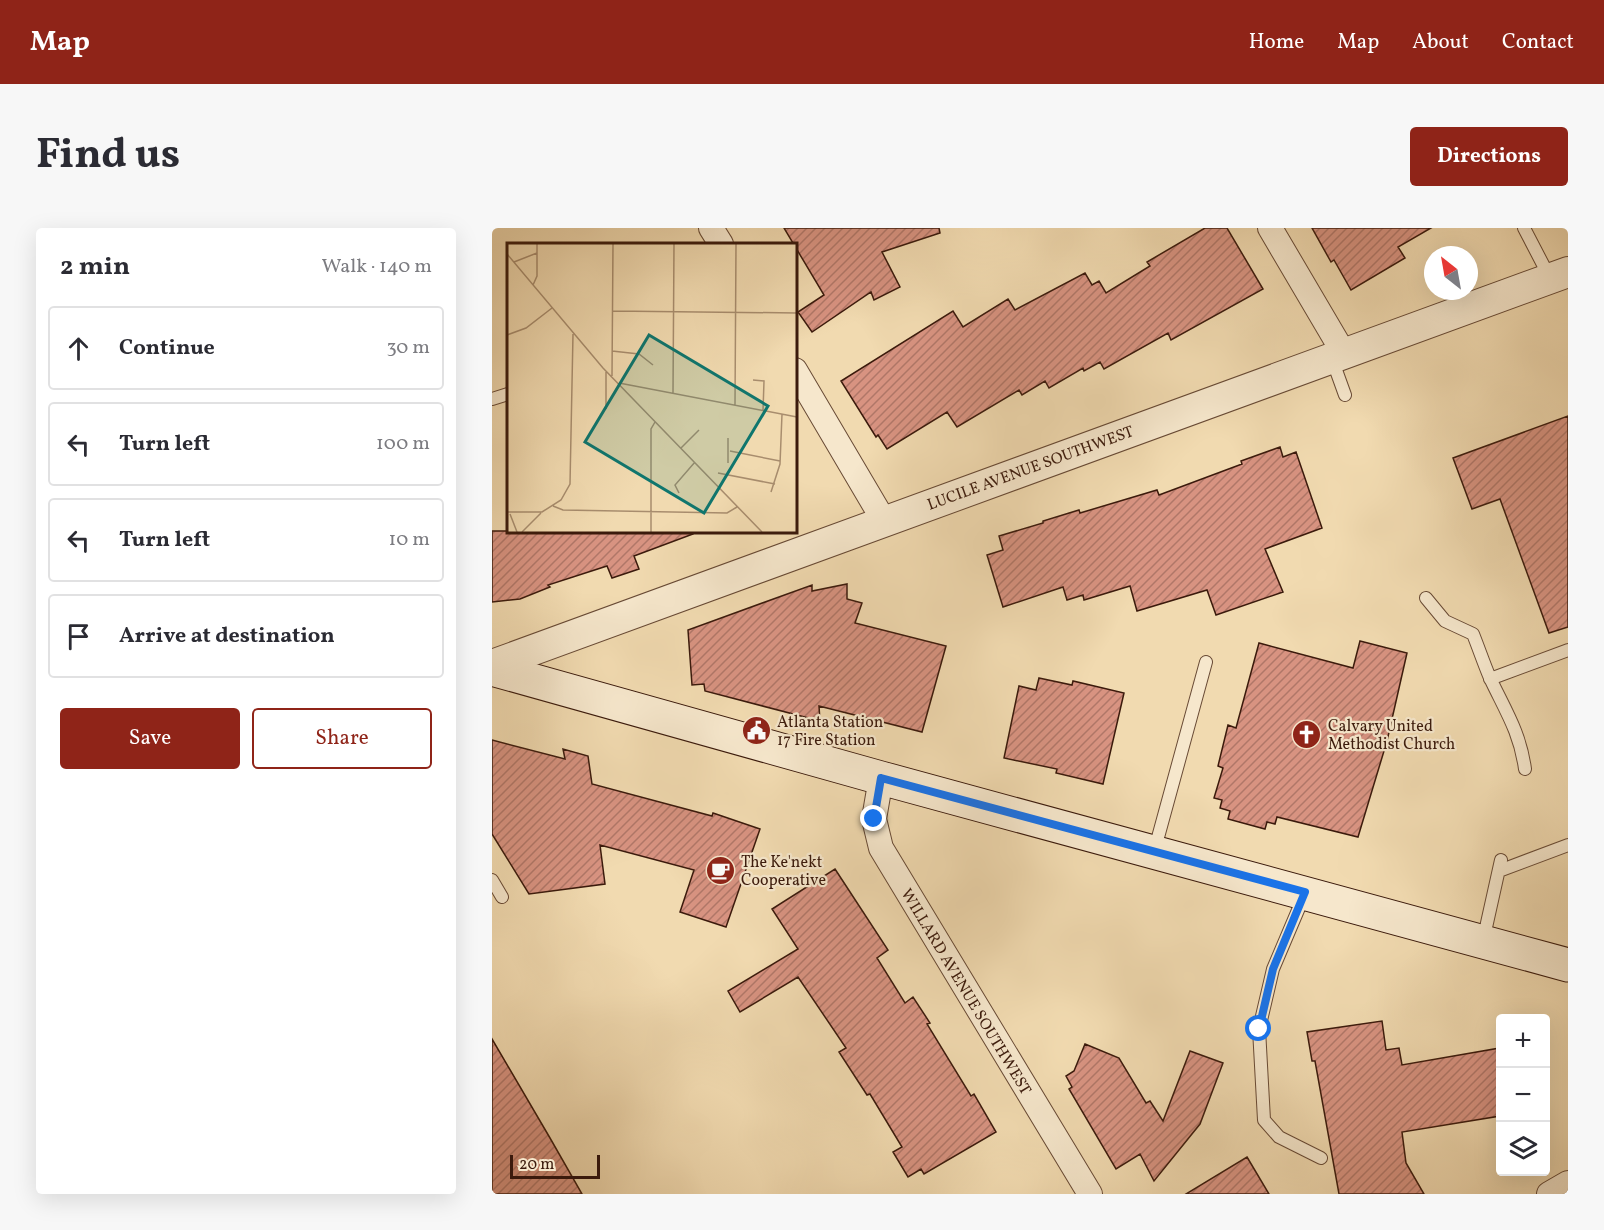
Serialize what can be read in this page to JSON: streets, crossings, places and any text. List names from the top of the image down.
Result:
{
  "streets": {
    "street": ["LUCILE AVENUE SOUTHWEST", "WILLARD AVENUE SOUTHWEST"]
  },
  "places": {
    "public building": ["Atlanta Station 17 Fire Station"],
    "church": ["Calvary United Methodist Church"],
    "cafe": ["The Ke'nekt Cooperative"]
  },
  "scale_bar": "20 m",
  "north": "top left",
  "page": {
    "header": "Map",
    "nav": [
      "Home",
      "Map",
      "About",
      "Contact"
    ],
    "title": "Find us",
    "buttons": [
      "Directions",
      ["Save", "Share"]
    ],
    "heading": ["2 min", "Walk · 140 m"],
    "list": [
      ["Continue", "30 m"],
      ["Turn left", "100 m"],
      ["Turn left", "10 m"],
      "Arrive at destination"
    ],
    "map_buttons": ["+", "−"],
    "scale": "20 m"
  }
}
